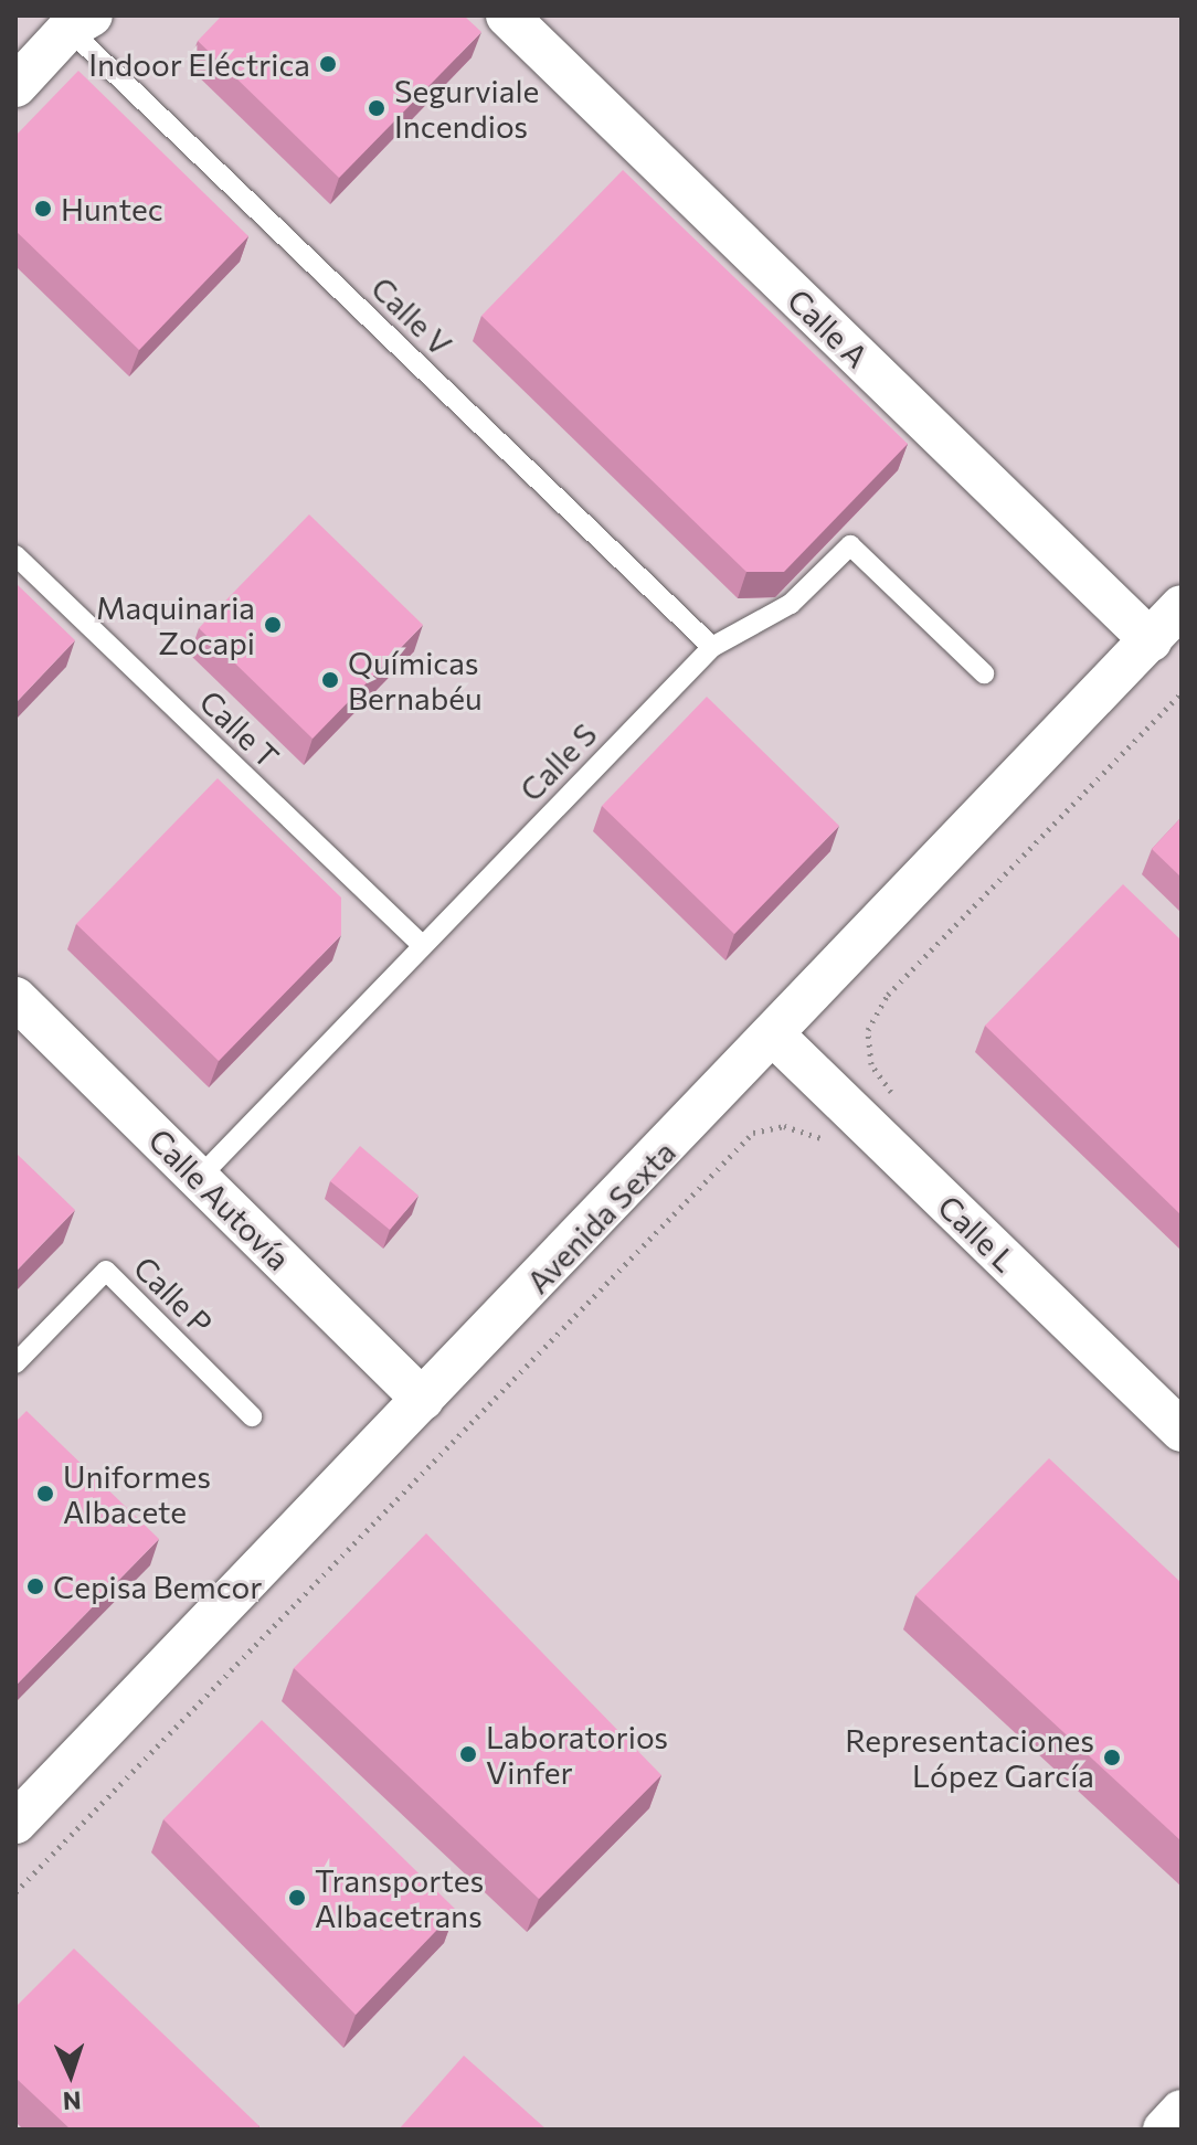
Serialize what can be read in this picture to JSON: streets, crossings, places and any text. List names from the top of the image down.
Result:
{
  "streets": {
    "street": [
      "Calle A",
      "Calle Autovía",
      "Avenida Sexta",
      "Calle L"
    ],
    "lane": [
      "Calle V",
      "Calle T",
      "Calle S",
      "Calle P"
    ]
  },
  "crossings": [
    ["Calle V", "Calle S"],
    ["Calle A", "Avenida Sexta"],
    ["Calle T", "Calle S"],
    ["Calle S", "Calle Autovía"],
    ["Calle Autovía", "Avenida Sexta"],
    ["Avenida Sexta", "Calle L"]
  ],
  "places": [
    "Indoor Eléctrica",
    "Segurviale Incendios",
    "Huntec",
    "Maquinaria Zocapi",
    "Químicas Bernabéu",
    "Uniformes Albacete",
    "Cepisa Bemcor",
    "Laboratorios Vinfer",
    "Representaciones López García",
    "Transportes Albacetrans"
  ],
  "north": "bottom"
}
